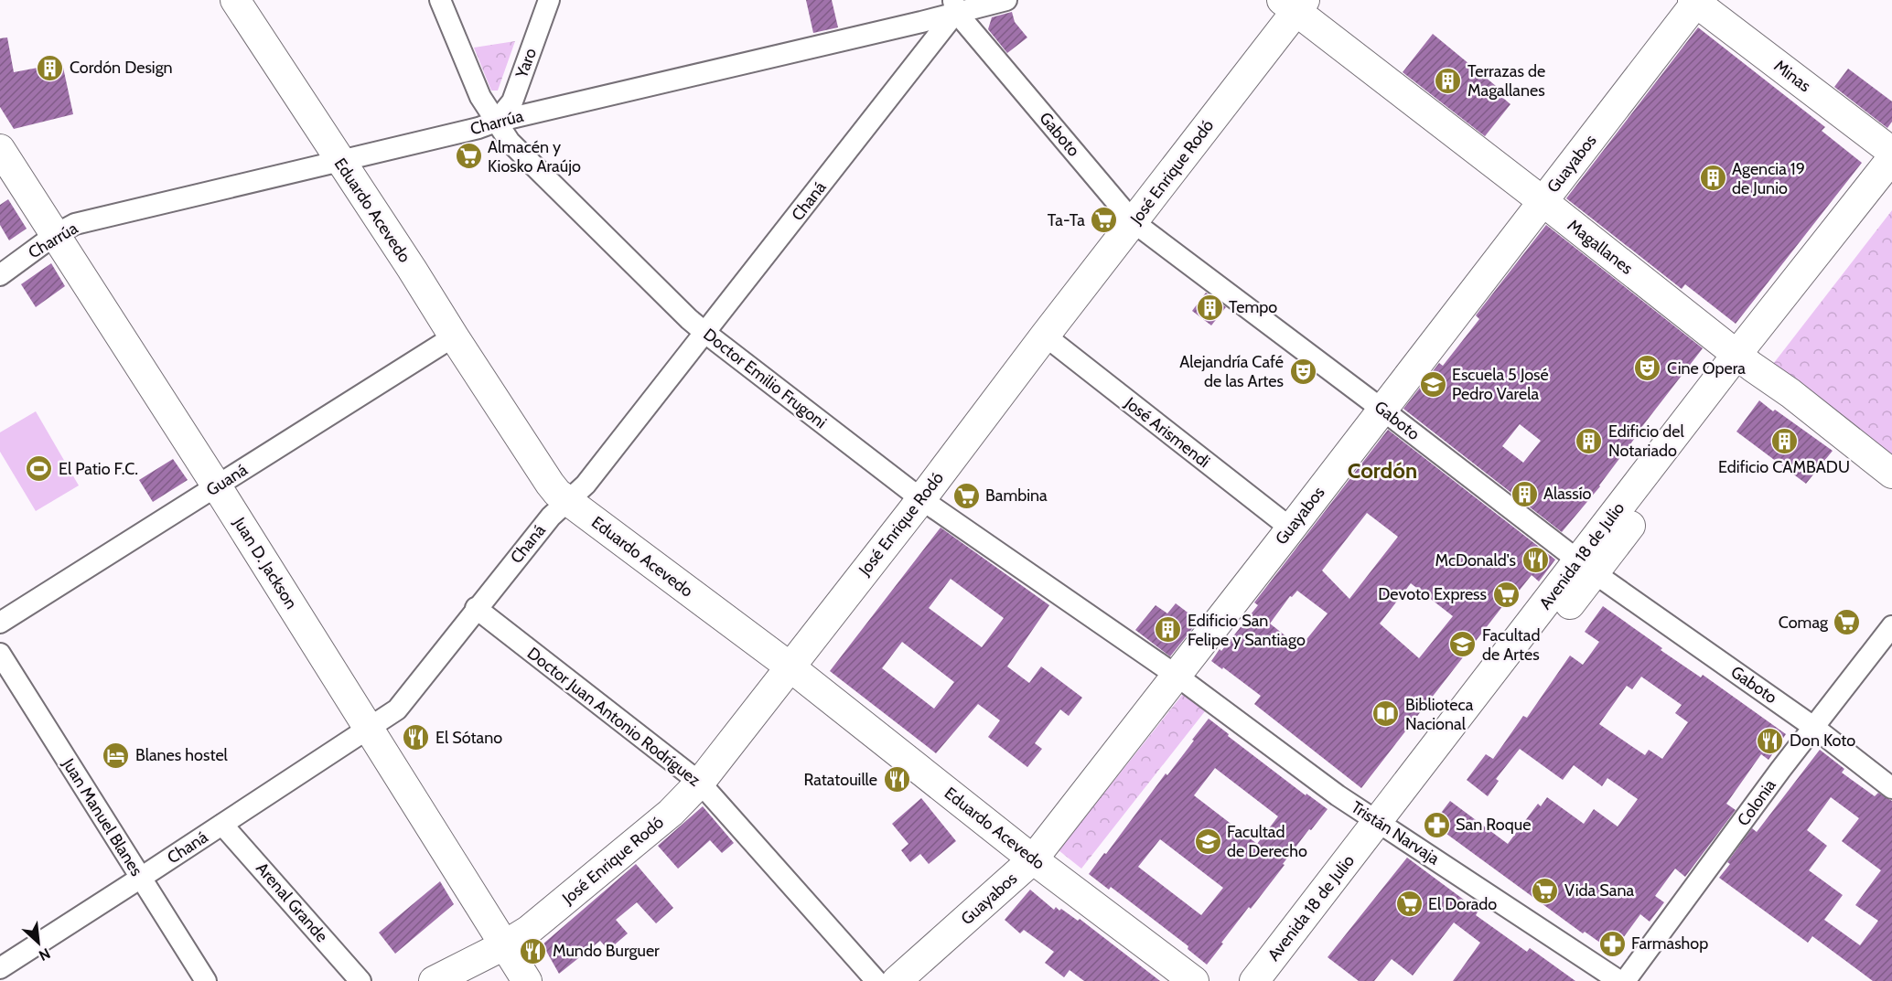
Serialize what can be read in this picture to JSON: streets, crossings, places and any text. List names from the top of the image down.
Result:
{
  "streets": {
    "street": [
      "Yaro",
      "Minas",
      "Charrúa",
      "Gaboto",
      "Guayabos",
      "José Enrique Rodó",
      "Chaná",
      "Eduardo Acevedo",
      "Magallanes",
      "Doctor Emilio Frugoni",
      "José Arismendi",
      "Guaná",
      "Avenida 18 de Julio",
      "Juan D. Jackson",
      "Doctor Juan Antonio Rodríguez",
      "Colonia",
      "Juan Manuel Blanes",
      "Tristán Narvaja",
      "Arenal Grande"
    ]
  },
  "crossings": [
    ["Yaro", "Charrúa"],
    ["Yaro", "Doctor Emilio Frugoni"],
    ["Minas", "Guayabos"],
    ["Charrúa", "Gaboto"],
    ["Charrúa", "Chaná"],
    ["Charrúa", "Eduardo Acevedo"],
    ["Charrúa", "Doctor Emilio Frugoni"],
    ["Charrúa", "Juan D. Jackson"],
    ["Gaboto", "Guayabos"],
    ["Gaboto", "José Enrique Rodó"],
    ["Gaboto", "Chaná"],
    ["Gaboto", "Avenida 18 de Julio"],
    ["Gaboto", "Colonia"],
    ["Guayabos", "Eduardo Acevedo"],
    ["Guayabos", "Magallanes"],
    ["Guayabos", "Doctor Emilio Frugoni"],
    ["Guayabos", "José Arismendi"],
    ["Guayabos", "Tristán Narvaja"],
    ["José Enrique Rodó", "Eduardo Acevedo"],
    ["José Enrique Rodó", "Magallanes"],
    ["José Enrique Rodó", "Doctor Emilio Frugoni"],
    ["José Enrique Rodó", "José Arismendi"],
    ["José Enrique Rodó", "Juan D. Jackson"],
    ["José Enrique Rodó", "Doctor Juan Antonio Rodríguez"],
    ["Chaná", "Eduardo Acevedo"],
    ["Chaná", "Doctor Emilio Frugoni"],
    ["Chaná", "Juan D. Jackson"],
    ["Chaná", "Doctor Juan Antonio Rodríguez"],
    ["Chaná", "Juan Manuel Blanes"],
    ["Chaná", "Arenal Grande"],
    ["Eduardo Acevedo", "Guaná"],
    ["Magallanes", "Avenida 18 de Julio"],
    ["Doctor Emilio Frugoni", "Tristán Narvaja"],
    ["Guaná", "Juan D. Jackson"],
    ["Avenida 18 de Julio", "Tristán Narvaja"]
  ],
  "districts": ["Cordón"],
  "places": {
    "building": [
      "Cordón Design",
      "Terrazas de Magallanes",
      "Agencia 19 de Junio",
      "Tempo",
      "Edificio del Notariado",
      "Edificio CAMBADU",
      "Alassío",
      "Edificio San Felipe y Santiago"
    ],
    "supermarket": [
      "Almacén y Kiosko Araújo",
      "Ta-Ta",
      "Bambina",
      "Devoto Express",
      "Comag",
      "Vida Sana",
      "El Dorado"
    ],
    "theatre": ["Cine Opera", "Alejandría Café de las Artes"],
    "school or university": ["Escuela 5 José Pedro Varela", "Facultad de Artes", "Facultad de Derecho"],
    "sports": ["El Patio F.C."],
    "restaurant": [
      "McDonald's",
      "El Sótano",
      "Don Koto",
      "Ratatouille",
      "Mundo Burguer"
    ],
    "library": ["Biblioteca Nacional"],
    "hotel": ["Blanes hostel"],
    "pharmacy": ["San Roque", "Farmashop"]
  },
  "north": "bottom right"
}
